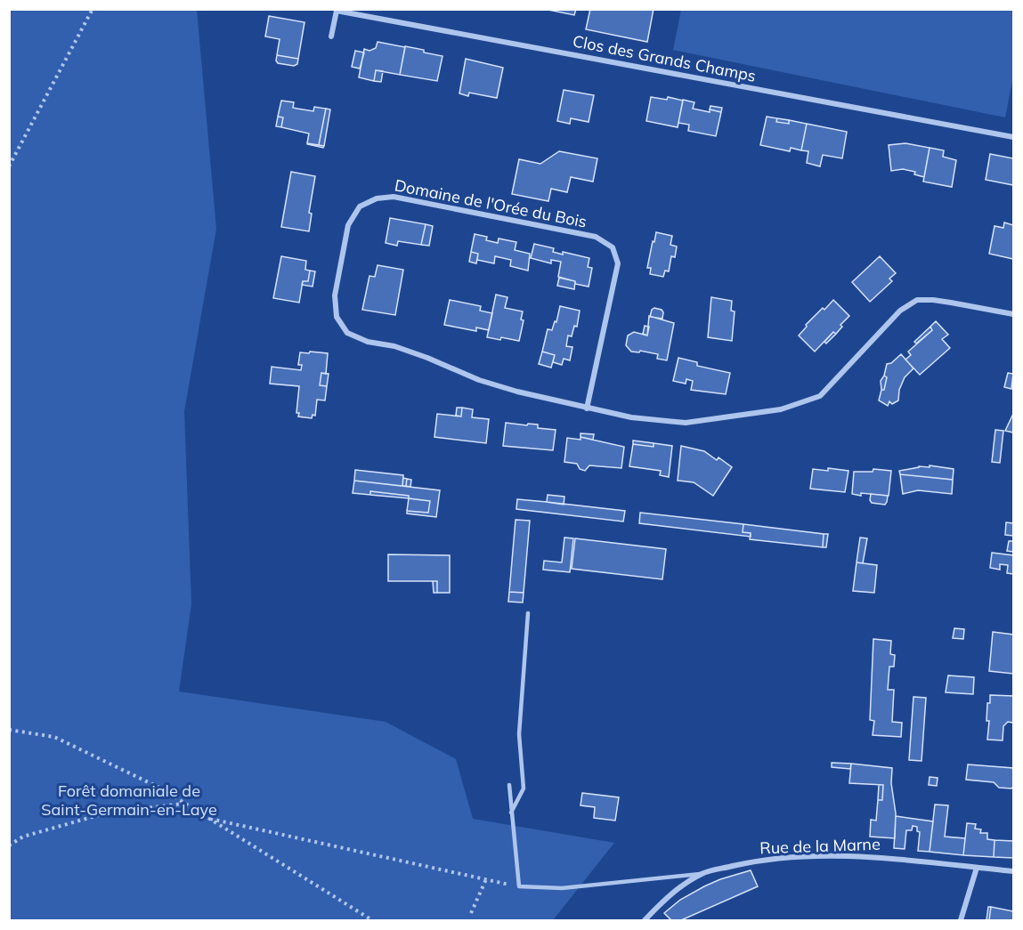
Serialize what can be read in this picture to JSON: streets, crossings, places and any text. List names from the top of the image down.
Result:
{
  "streets": {
    "street": ["Clos des Grands Champs", "Domaine de l'Orée du Bois", "Rue de la Marne"]
  },
  "parks": ["Forêt domaniale de Saint-Germain-en-Laye"]
}
